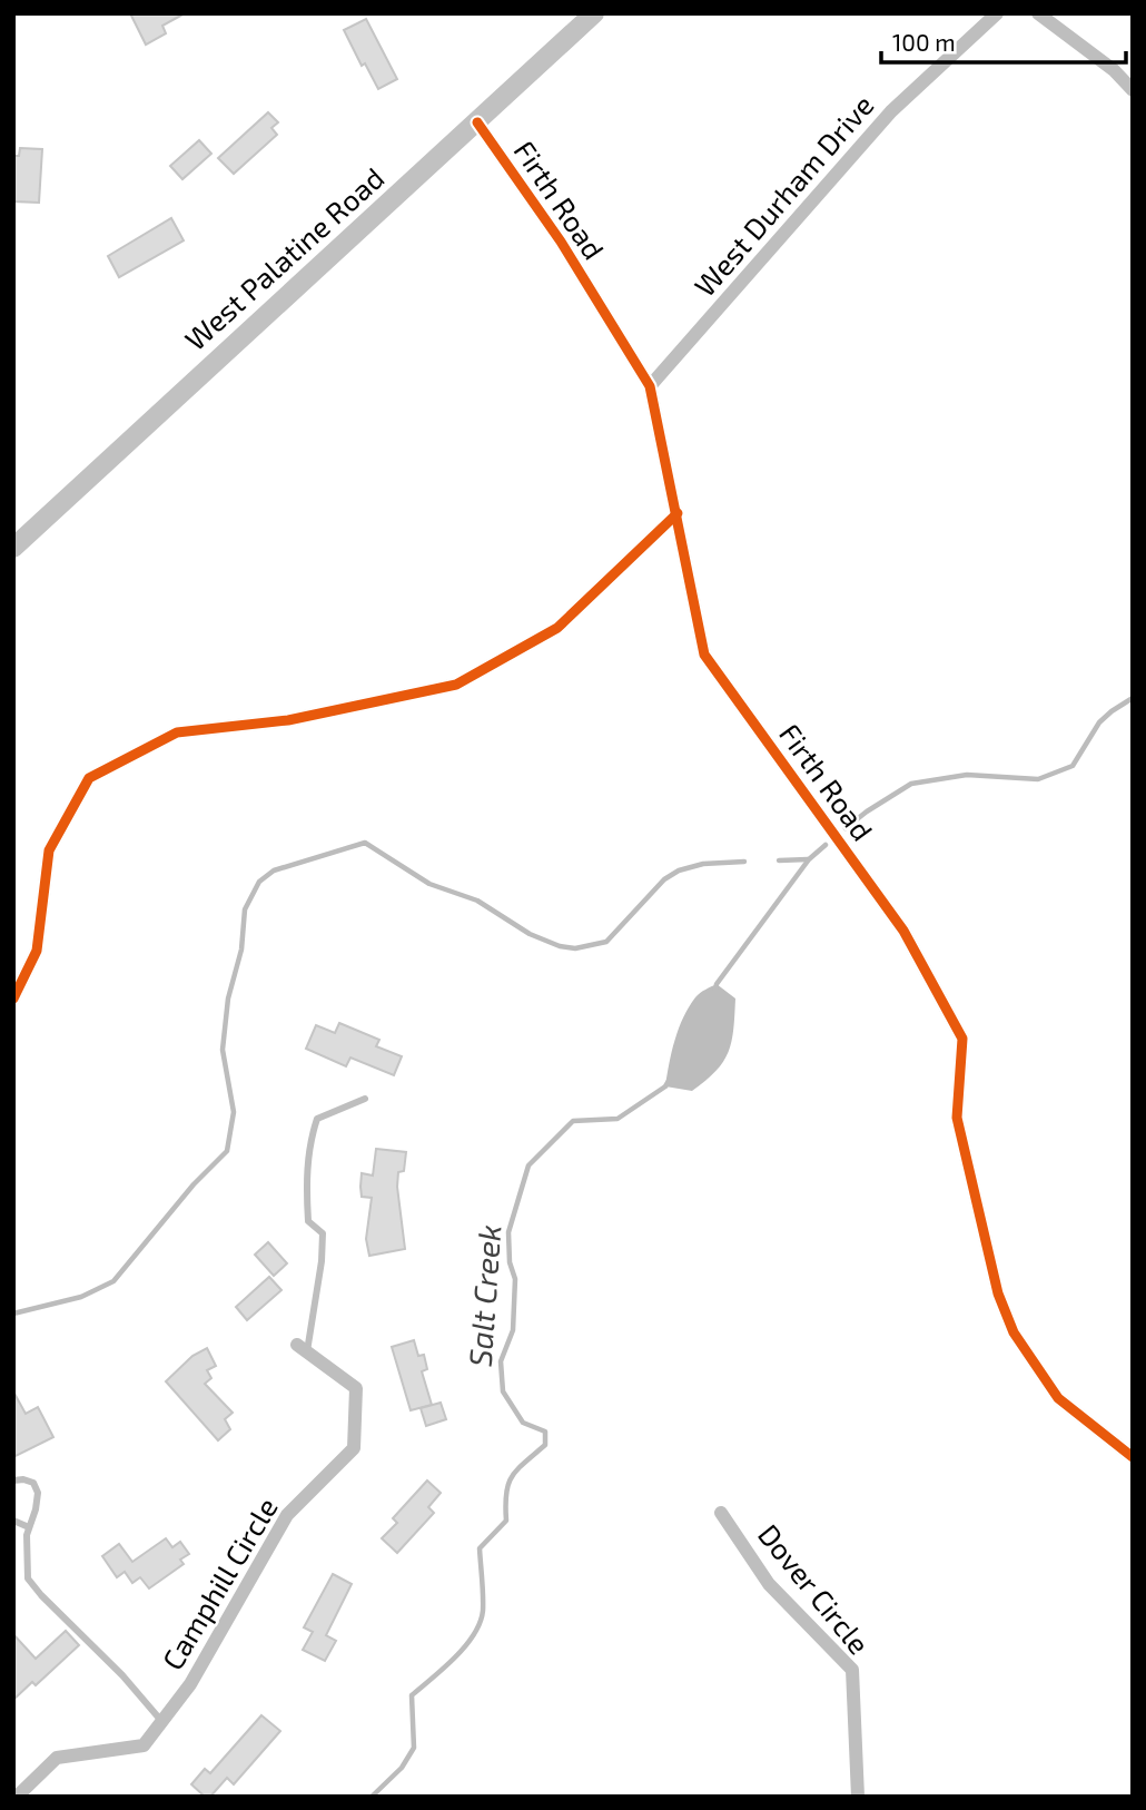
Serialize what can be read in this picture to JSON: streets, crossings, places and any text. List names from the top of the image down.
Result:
{
  "streets": {
    "main road": ["West Palatine Road"],
    "street": [
      "West Durham Drive",
      "Firth Road",
      "Camphill Circle",
      "Dover Circle"
    ]
  },
  "crossings": [
    ["West Durham Drive", "Firth Road"],
    ["Firth Road", "West Palatine Road"]
  ],
  "water": ["Salt Creek"],
  "scale_bar": "100 m"
}
